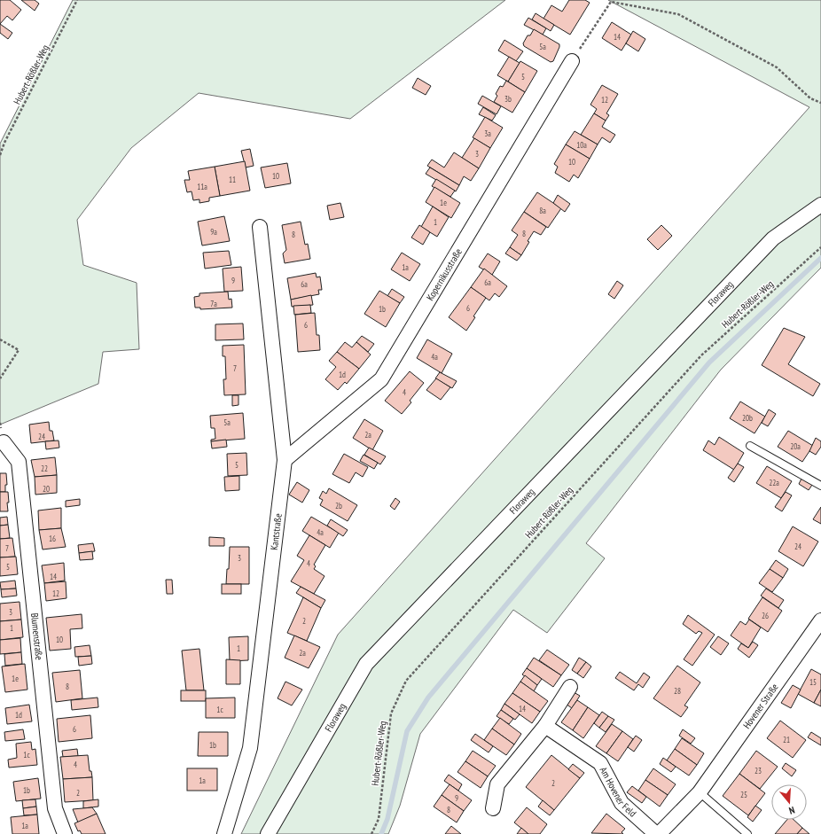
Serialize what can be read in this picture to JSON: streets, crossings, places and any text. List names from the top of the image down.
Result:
{
  "streets": {
    "street": [
      "Kopernikusstraße",
      "Floraweg",
      "Kantstraße",
      "Blumenstraße",
      "Hovener Straße",
      "Am Hovener Feld"
    ],
    "path": ["Hubert-Rößler-Weg"]
  },
  "crossings": [
    ["Kopernikusstraße", "Kantstraße"],
    ["Hovener Straße", "Am Hovener Feld"]
  ],
  "house_numbers": [
    "14",
    "5a",
    "5",
    "3b",
    "12",
    "3a",
    "10a",
    "3",
    "10",
    "10",
    "11",
    "11a",
    "1e",
    "8a",
    "1",
    "9a",
    "8",
    "8",
    "1a",
    "9",
    "6a",
    "6a",
    "7a",
    "6",
    "1b",
    "6",
    "4a",
    "7",
    "1d",
    "4",
    "20b",
    "5a",
    "2a",
    "24",
    "20a",
    "5",
    "22",
    "22a",
    "20",
    "2b",
    "4a",
    "16",
    "24",
    "7",
    "3",
    "4",
    "5",
    "14",
    "12",
    "3",
    "26",
    "2",
    "1",
    "10",
    "1",
    "2a",
    "1e",
    "15",
    "8",
    "28",
    "14",
    "1c",
    "1d",
    "6",
    "21",
    "1b",
    "1c",
    "4",
    "23",
    "1a",
    "2",
    "1b",
    "2",
    "25",
    "9",
    "8",
    "1a"
  ],
  "north": "bottom"
}
